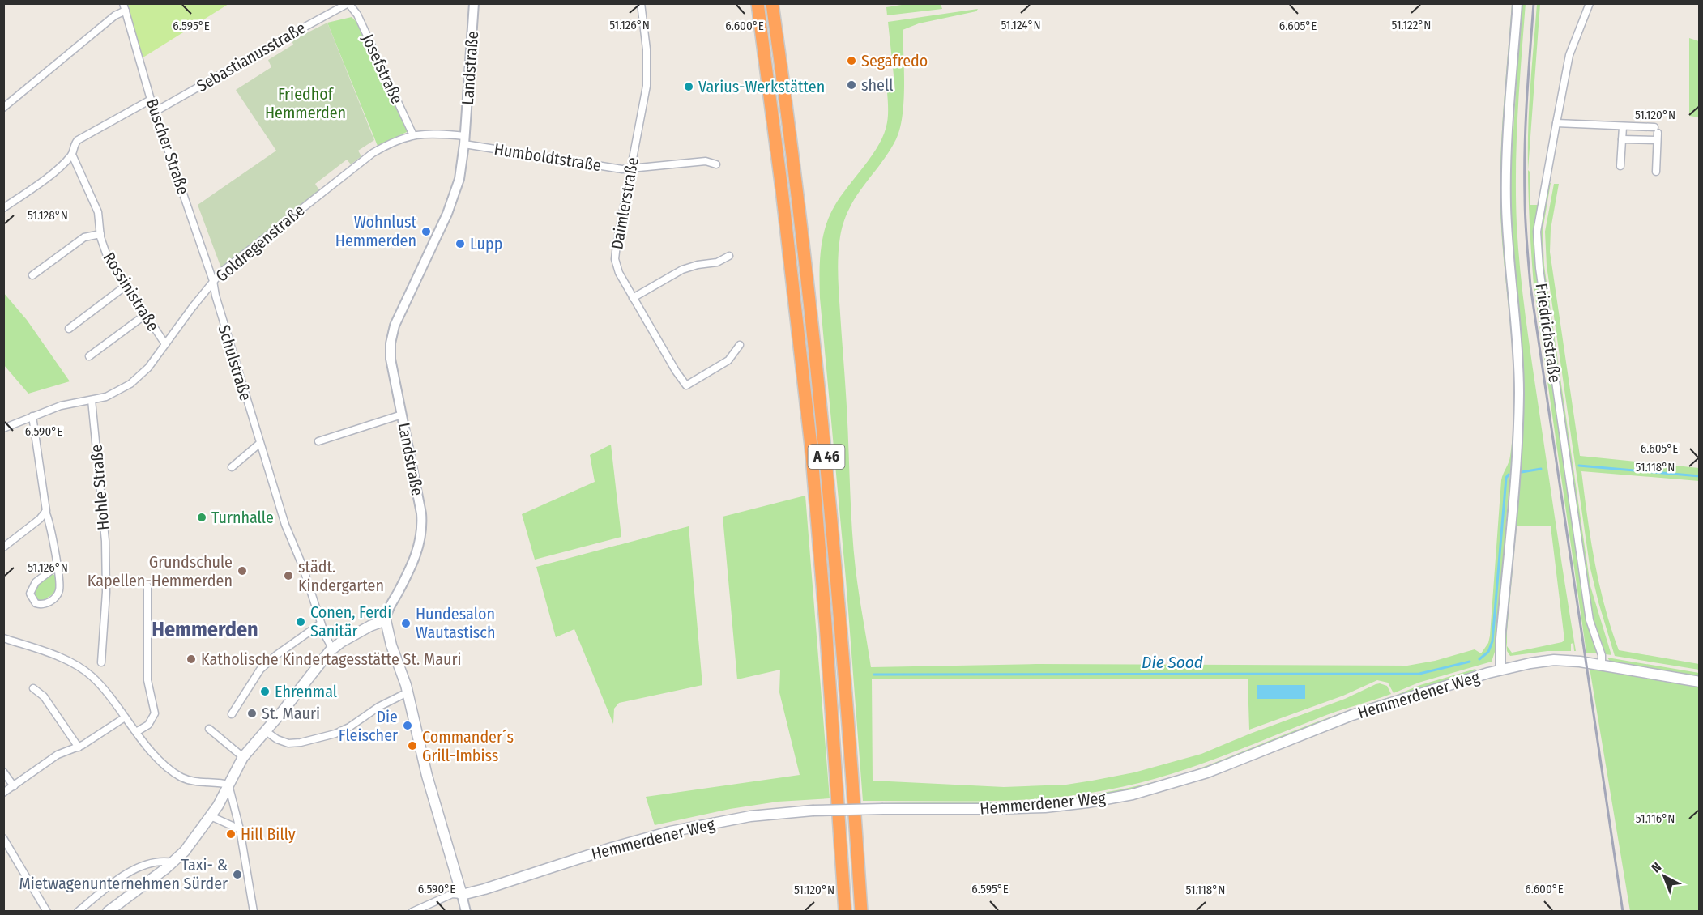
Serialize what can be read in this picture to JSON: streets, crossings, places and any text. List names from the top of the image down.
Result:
{
  "streets": {
    "highway": ["A 46"],
    "main road": ["Hemmerdener Weg"],
    "street": [
      "Sebastianusstraße",
      "Landstraße",
      "Josefstraße",
      "Buscher Straße",
      "Humboldtstraße",
      "Daimlerstraße",
      "Goldregenstraße",
      "Rossinistraße",
      "Friedrichstraße",
      "Schulstraße",
      "Hohle Straße"
    ]
  },
  "crossings": [
    ["Sebastianusstraße", "Josefstraße"],
    ["Sebastianusstraße", "Buscher Straße"],
    ["Landstraße", "Humboldtstraße"],
    ["Landstraße", "Goldregenstraße"],
    ["Josefstraße", "Goldregenstraße"],
    ["Buscher Straße", "Goldregenstraße"],
    ["Buscher Straße", "Schulstraße"],
    ["Humboldtstraße", "Daimlerstraße"],
    ["Humboldtstraße", "Goldregenstraße"],
    ["Goldregenstraße", "Rossinistraße"],
    ["Goldregenstraße", "Schulstraße"],
    ["Goldregenstraße", "Hohle Straße"],
    ["Friedrichstraße", "Hemmerdener Weg"]
  ],
  "districts": ["Hemmerden"],
  "water": ["Die Sood"],
  "parks": ["Friedhof Hemmerden"],
  "places": [
    "Segafredo",
    "shell",
    "Varius-Werkstätten",
    "Wohnlust Hemmerden",
    "Lupp",
    "Turnhalle",
    "Grundschule Kapellen-Hemmerden",
    "städt. Kindergarten",
    "Conen, Ferdi Sanitär",
    "Hundesalon Wautastisch",
    "Katholische Kindertagesstätte St. Mauri",
    "Ehrenmal",
    "St. Mauri",
    "Die Fleischer",
    "Commander´s Grill-Imbiss",
    "Hill Billy",
    "Taxi- & Mietwagenunternehmen Sürder"
  ],
  "north": "top left",
  "coordinates": [
    "51.126°N",
    "51.124°N",
    "51.122°N",
    "6.595°E",
    "6.600°E",
    "6.605°E",
    "51.120°N",
    "51.128°N",
    "6.590°E",
    "51.118°N",
    "51.116°N"
  ]
}
